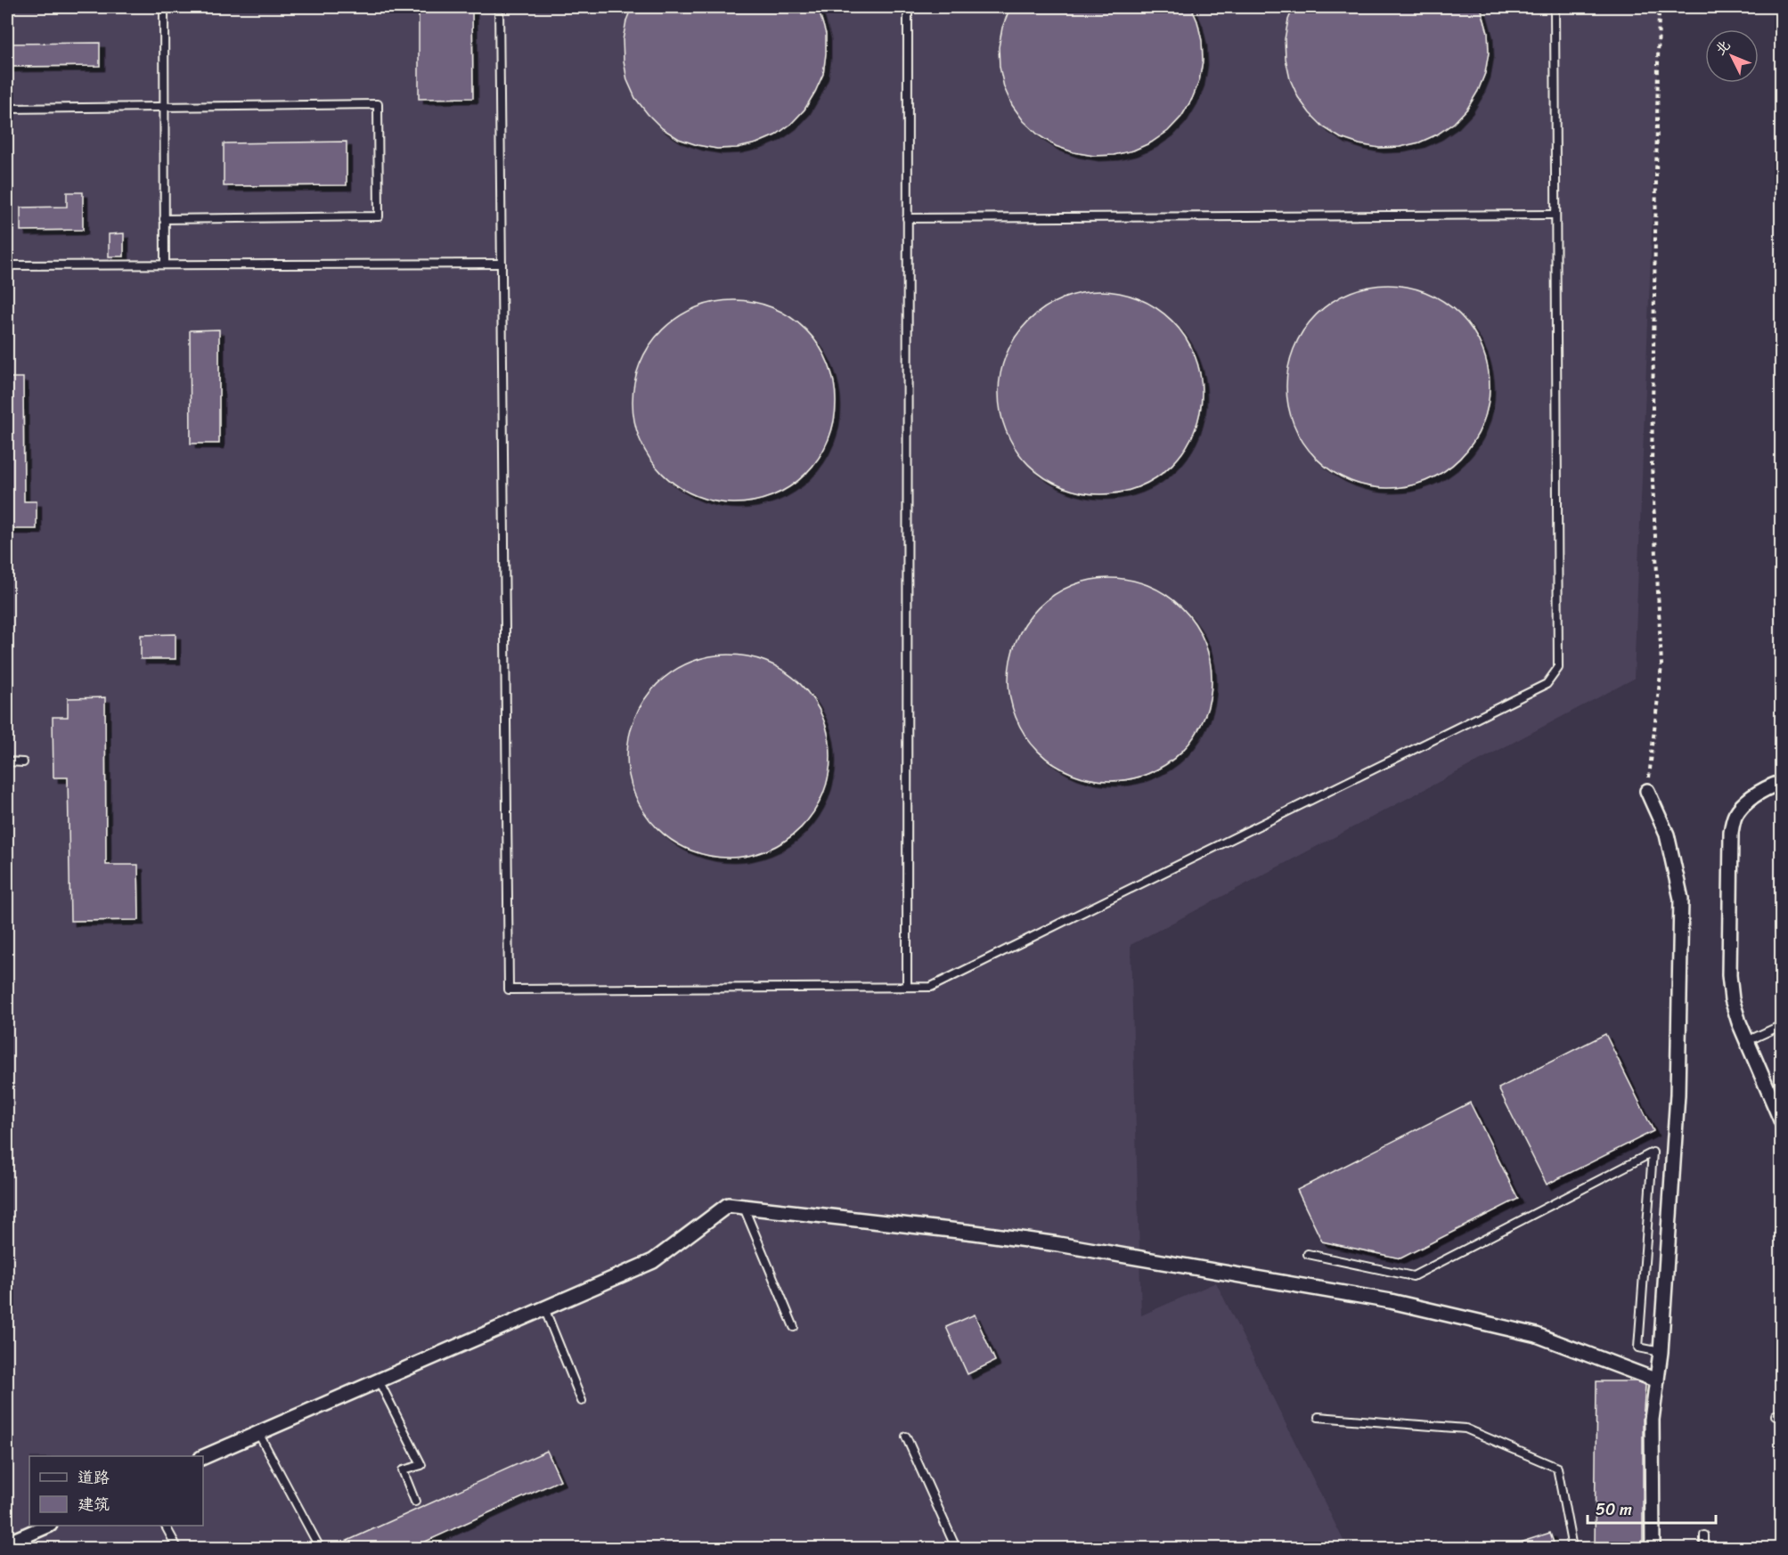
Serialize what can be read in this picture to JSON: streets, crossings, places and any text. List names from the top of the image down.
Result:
{
  "legend": ["道路", "建筑"],
  "scale_bar": "50 m",
  "north": "top left"
}
